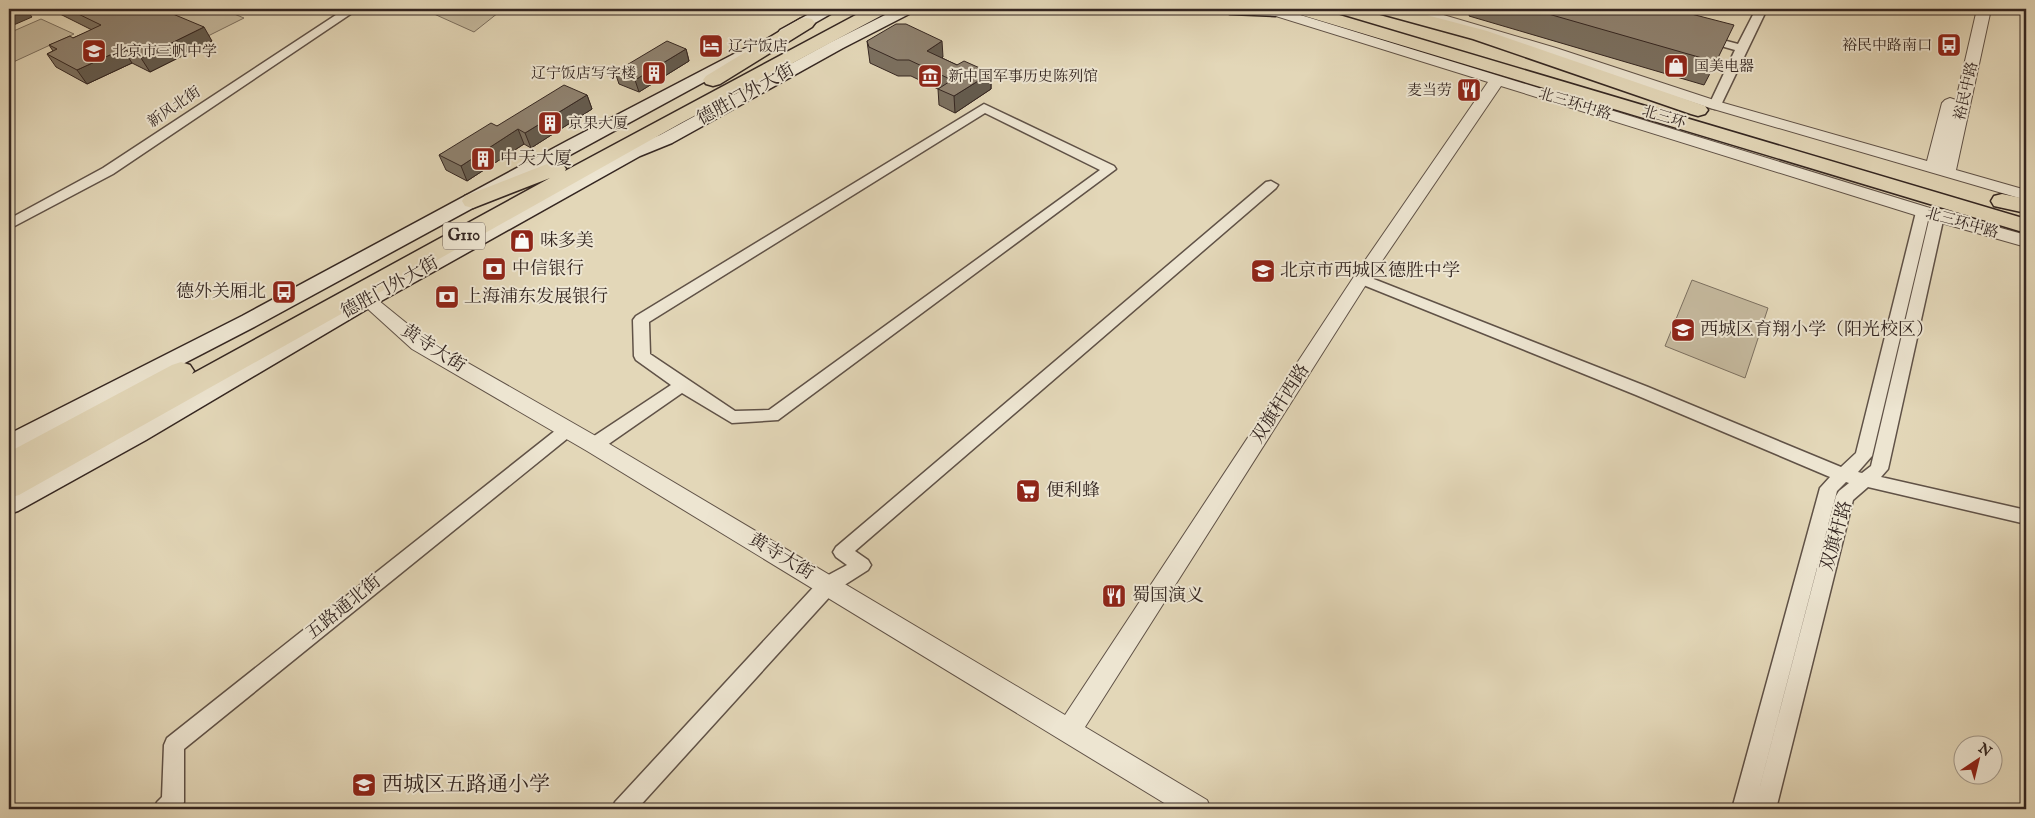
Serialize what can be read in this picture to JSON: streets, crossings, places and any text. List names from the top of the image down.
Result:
{
  "streets": {
    "highway": ["德胜门外大街", "北三环", "G110"],
    "street": [
      "裕民中路",
      "北三环中路",
      "新风北街",
      "黄寺大街",
      "双旗杆西路",
      "双旗杆路",
      "五路通北街"
    ]
  },
  "crossings": [
    ["德胜门外大街", "黄寺大街"],
    ["北三环中路", "双旗杆西路"],
    ["北三环中路", "双旗杆路"],
    ["黄寺大街", "双旗杆西路"],
    ["黄寺大街", "五路通北街"]
  ],
  "places": {
    "bus stop": ["裕民中路南口", "德外关厢北"],
    "hotel": ["辽宁饭店"],
    "school or university": [
      "北京市三帆中学",
      "北京市西城区德胜中学",
      "西城区育翔小学（阳光校区）",
      "西城区五路通小学"
    ],
    "shop": ["国美电器", "味多美"],
    "building": ["辽宁饭店写字楼", "京果大厦", "中天大厦"],
    "museum": ["新中国军事历史陈列馆"],
    "restaurant": ["麦当劳", "蜀国演义"],
    "bank": ["中信银行", "上海浦东发展银行"],
    "supermarket": ["便利蜂"]
  },
  "north": "top right"
}
